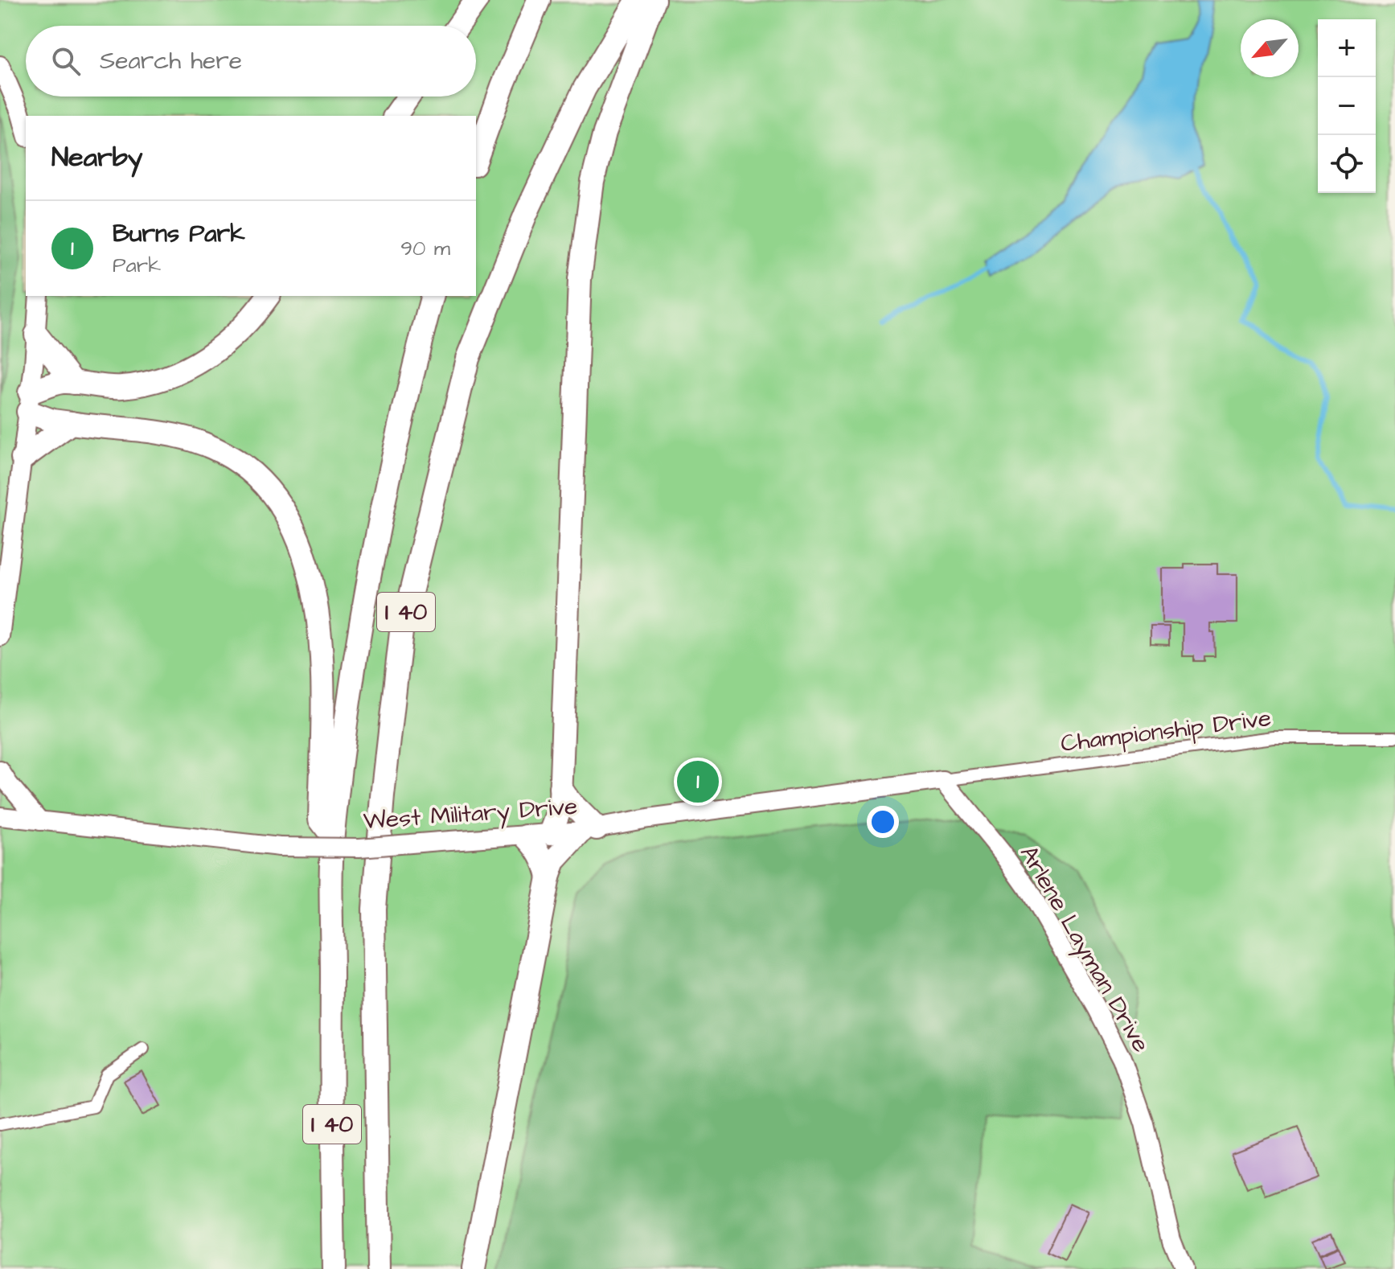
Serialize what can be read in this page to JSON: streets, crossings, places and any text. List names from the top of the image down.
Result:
{
  "streets": {
    "highway": ["I 40"],
    "street": ["Championship Drive", "West Military Drive", "Arlene Layman Drive"]
  },
  "crossings": [
    ["Championship Drive", "West Military Drive"],
    ["Championship Drive", "Arlene Layman Drive"],
    ["West Military Drive", "Arlene Layman Drive"]
  ],
  "north": "bottom left",
  "page": {
    "map_buttons": ["+", "−"],
    "search": "Search here",
    "heading": "Nearby",
    "list": [
      {
        "mark": "1",
        "name": "Burns Park",
        "note": "Park",
        "value": "90 m"
      }
    ],
    "pins": "1"
  }
}
